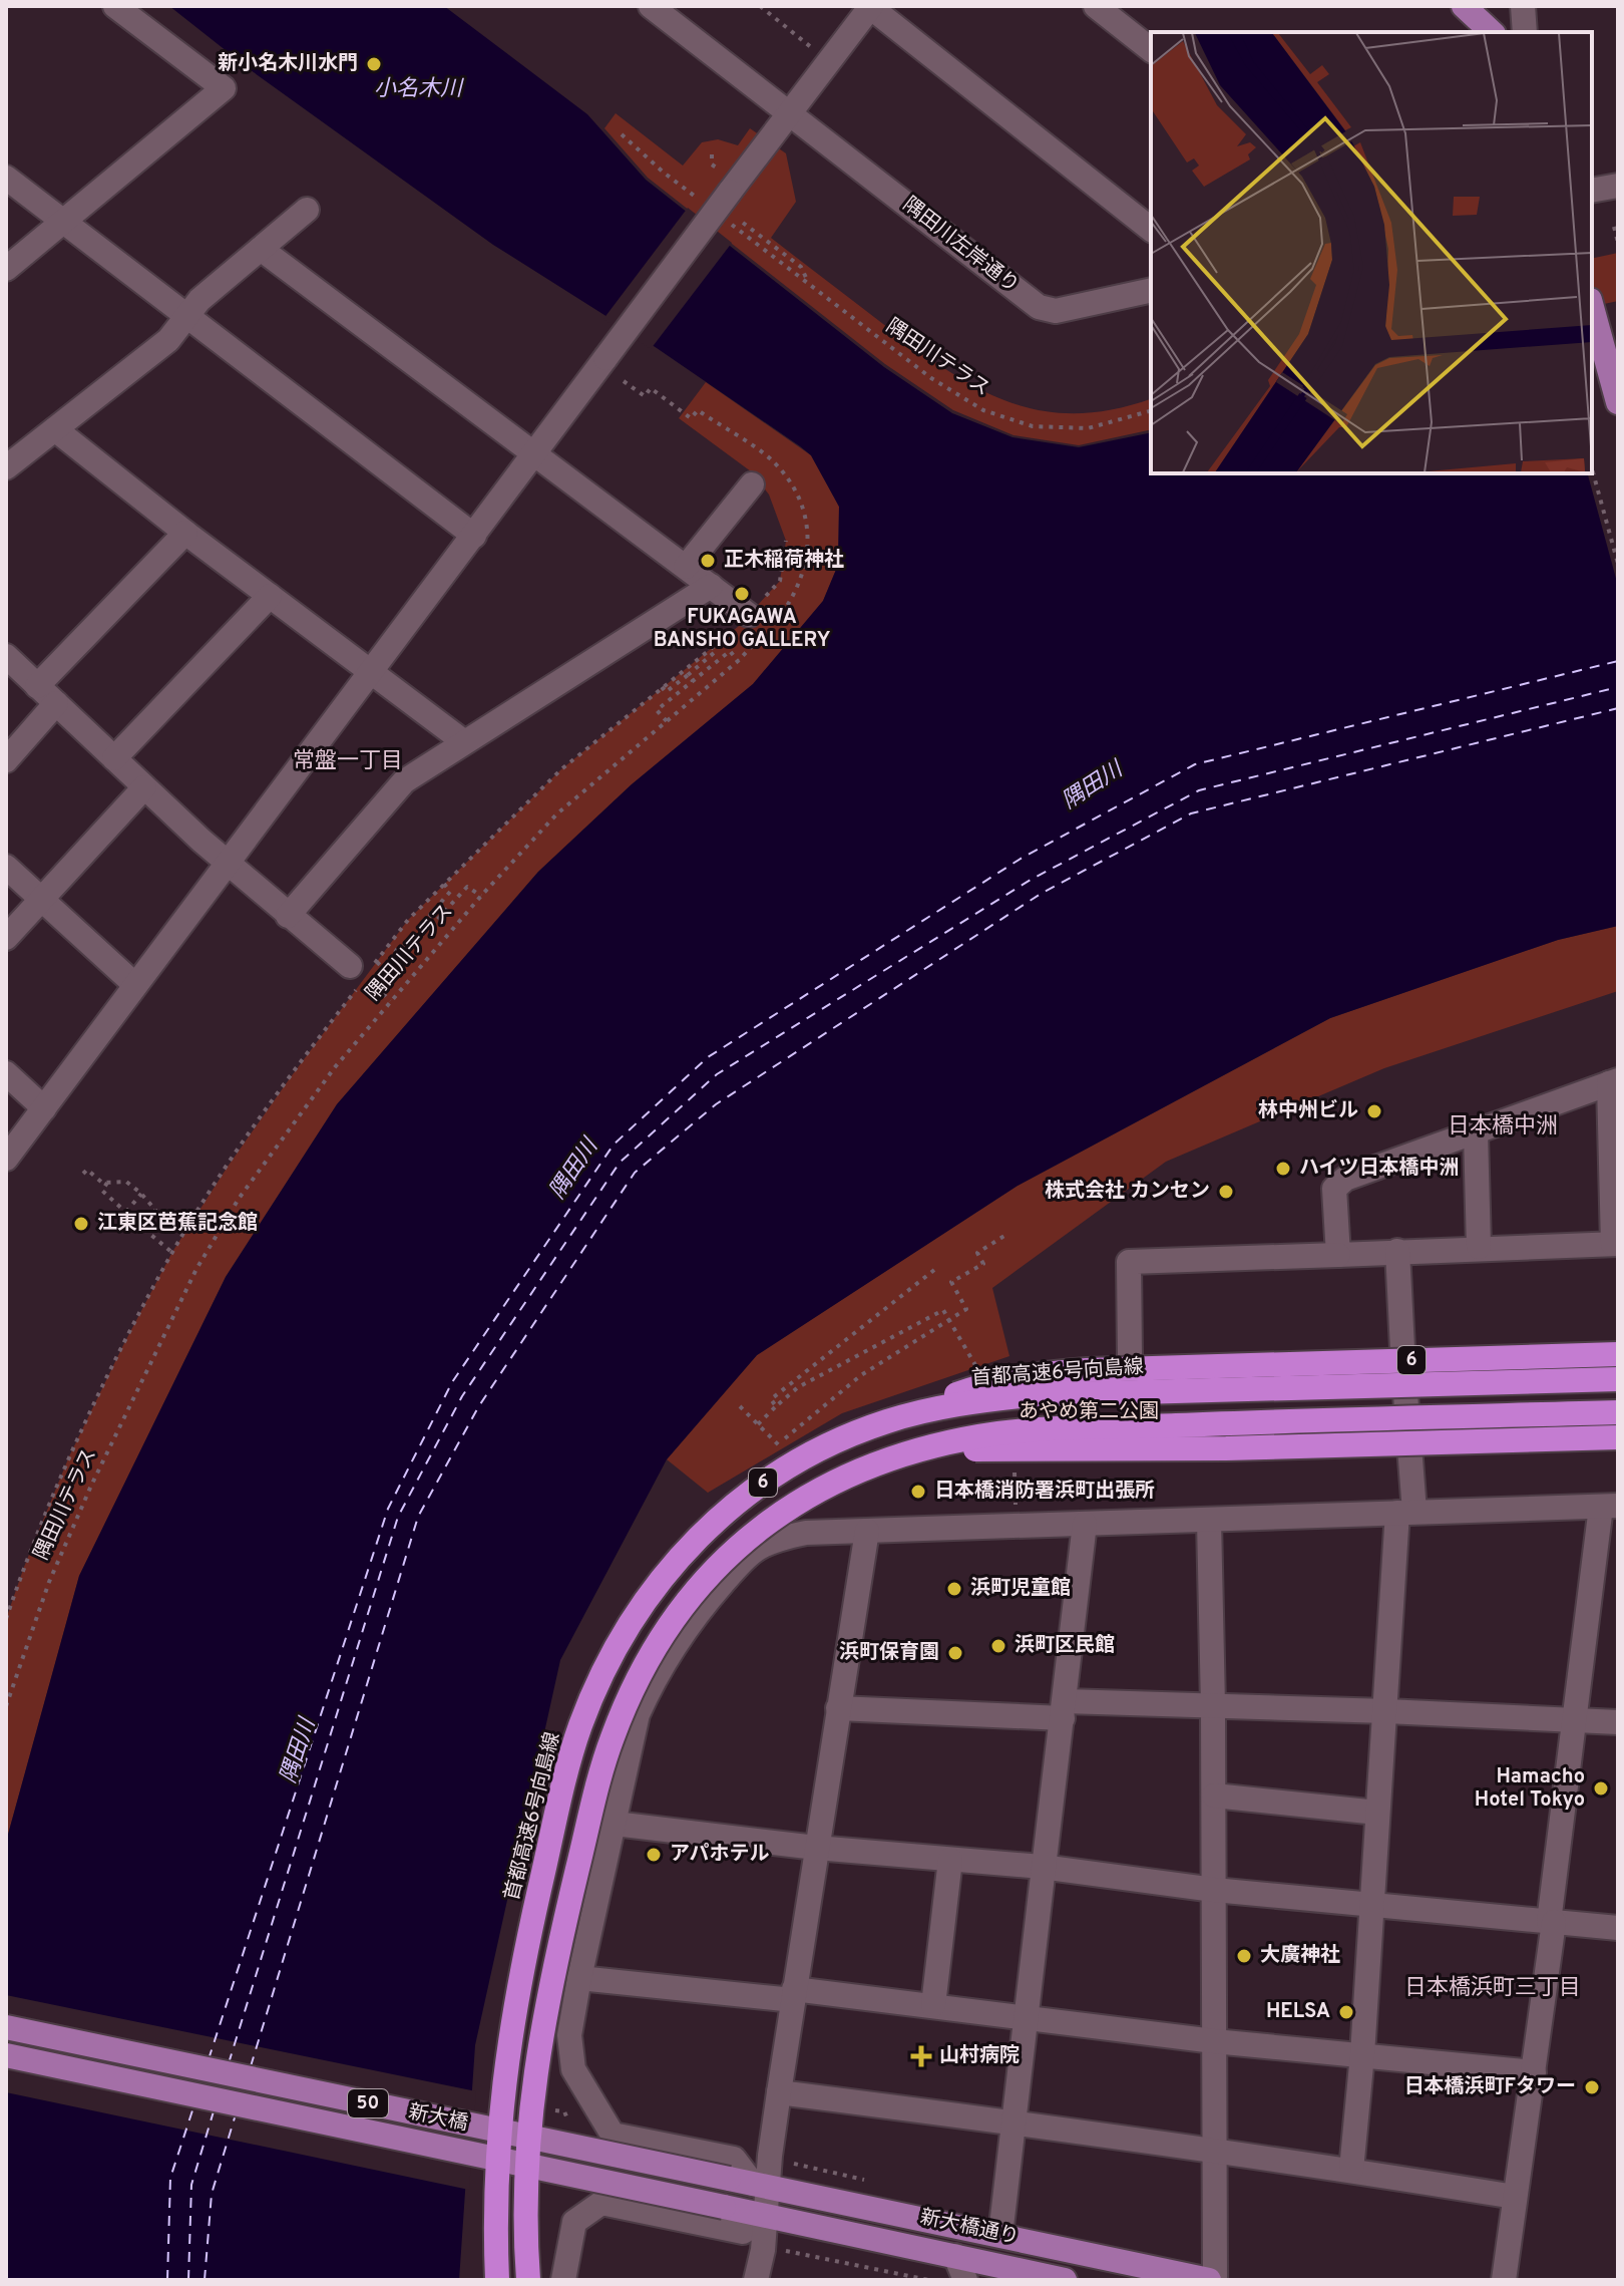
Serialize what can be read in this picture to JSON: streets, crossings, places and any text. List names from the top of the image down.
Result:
{
  "streets": {
    "highway": ["6", "首都高速6号向島線"],
    "main road": ["50", "新大橋", "新大橋通り"],
    "street": ["隅田川左岸通り"],
    "path": ["隅田川テラス"]
  },
  "crossings": [
    ["6", "首都高速6号向島線"],
    ["新大橋", "新大橋通り"]
  ],
  "districts": ["常盤一丁目", "日本橋中洲", "日本橋浜町三丁目"],
  "water": ["小名木川", "隅田川"],
  "parks": ["あやめ第二公園"],
  "places": {
    "other": [
      "新小名木川水門",
      "正木稲荷神社",
      "FUKAGAWA BANSHO GALLERY",
      "林中州ビル",
      "ハイツ日本橋中洲",
      "株式会社 カンセン",
      "江東区芭蕉記念館",
      "日本橋消防署浜町出張所",
      "浜町児童館",
      "浜町区民館",
      "浜町保育園",
      "Hamacho Hotel Tokyo",
      "アパホテル",
      "大廣神社",
      "HELSA",
      "日本橋浜町Fタワー"
    ],
    "health": ["山村病院"]
  }
}
